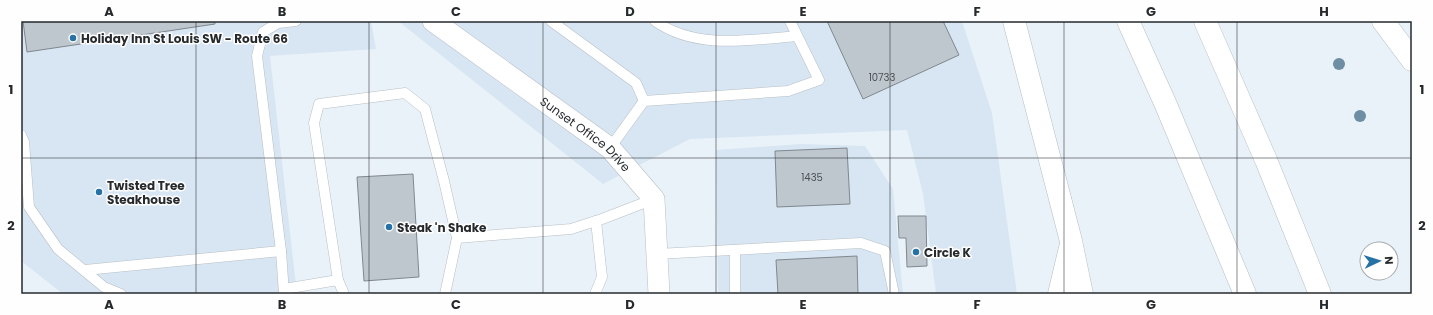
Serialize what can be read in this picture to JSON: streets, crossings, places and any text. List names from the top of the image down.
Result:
{
  "streets": {
    "street": ["Sunset Office Drive"]
  },
  "places": [
    "Holiday Inn St Louis SW - Route 66",
    "Twisted Tree Steakhouse",
    "Steak 'n Shake",
    "Circle K"
  ],
  "house_numbers": ["10733", "1435"],
  "north": "right",
  "grid": {
    "columns": [
      "A",
      "B",
      "C",
      "D",
      "E",
      "F",
      "G",
      "H"
    ],
    "rows": ["1", "2"]
  }
}
